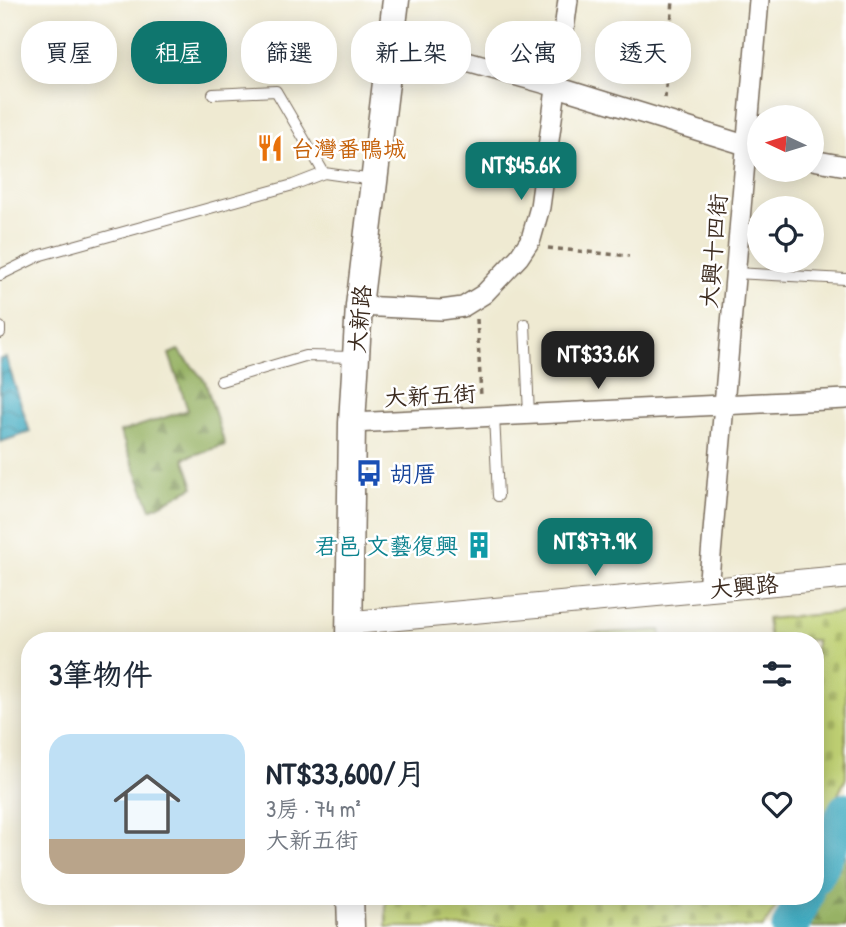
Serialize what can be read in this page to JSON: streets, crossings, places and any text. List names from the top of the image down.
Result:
{
  "streets": {
    "main road": ["大新路"],
    "street": ["大興十四街", "大新五街", "大興路"]
  },
  "crossings": [
    ["大興十四街", "大新五街"],
    ["大興十四街", "大興路"],
    ["大新路", "大新五街"],
    ["大新路", "大興路"]
  ],
  "places": {
    "restaurant": ["台灣番鴨城"],
    "bus stop": ["胡厝"],
    "building": ["君邑 文藝復興"]
  },
  "north": "left",
  "page": {
    "chip": [
      "買屋",
      "租屋",
      "篩選",
      "新上架",
      "公寓",
      "透天"
    ],
    "price": ["NT$45.6K", "NT$33.6K", "NT$77.9K"],
    "heading": "3筆物件",
    "list": [
      {
        "name": "NT$33,600/月",
        "note": "3房 · 74 m² · 大新五街"
      }
    ]
  }
}
